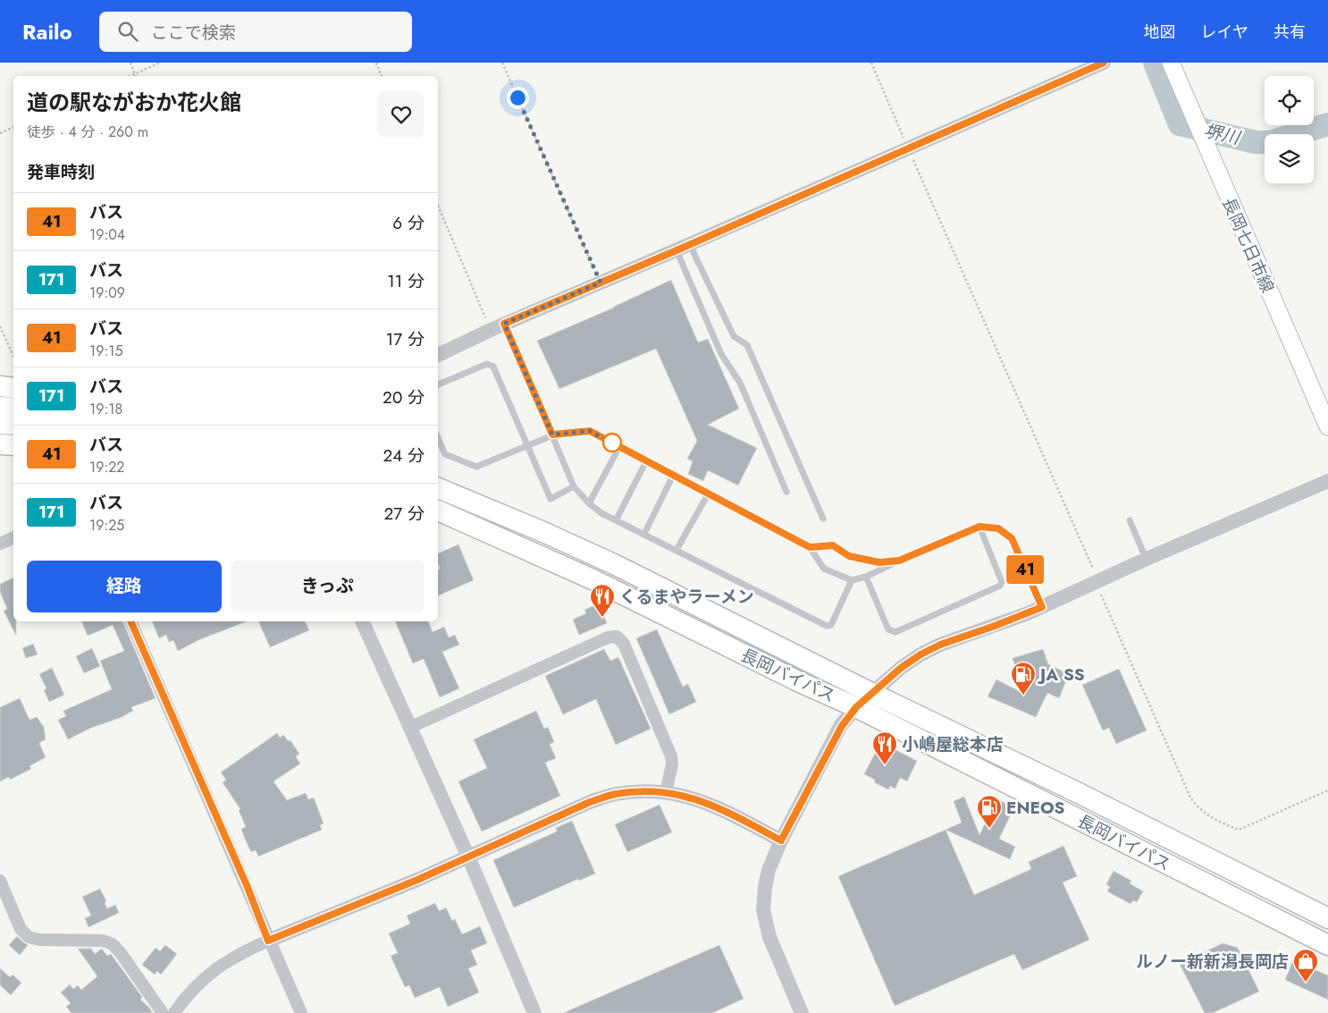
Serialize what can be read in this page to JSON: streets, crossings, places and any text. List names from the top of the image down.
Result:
{
  "streets": {
    "highway": ["長岡バイパス"],
    "main road": ["長岡七日市線"]
  },
  "water": ["堺川"],
  "places": {
    "restaurant": ["くるまやラーメン", "小嶋屋総本店"],
    "fuel station": ["JA SS", "ENEOS"],
    "shop": ["ルノー新新潟長岡店"]
  },
  "lines": ["bus line 41"],
  "page": {
    "header": "Railo",
    "search": "ここで検索",
    "nav": ["地図", "レイヤ", "共有"],
    "on_map": "41",
    "heading": [
      ["道の駅ながおか花火館", "徒歩 · 4 分 · 260 m"],
      "発車時刻"
    ],
    "list": [
      {
        "mark": "41",
        "name": "バス",
        "note": "19:04",
        "value": "6 分"
      },
      {
        "mark": "171",
        "name": "バス",
        "note": "19:09",
        "value": "11 分"
      },
      {
        "mark": "41",
        "name": "バス",
        "note": "19:15",
        "value": "17 分"
      },
      {
        "mark": "171",
        "name": "バス",
        "note": "19:18",
        "value": "20 分"
      },
      {
        "mark": "41",
        "name": "バス",
        "note": "19:22",
        "value": "24 分"
      },
      {
        "mark": "171",
        "name": "バス",
        "note": "19:25",
        "value": "27 分"
      }
    ],
    "buttons": ["経路", "きっぷ"]
  }
}
